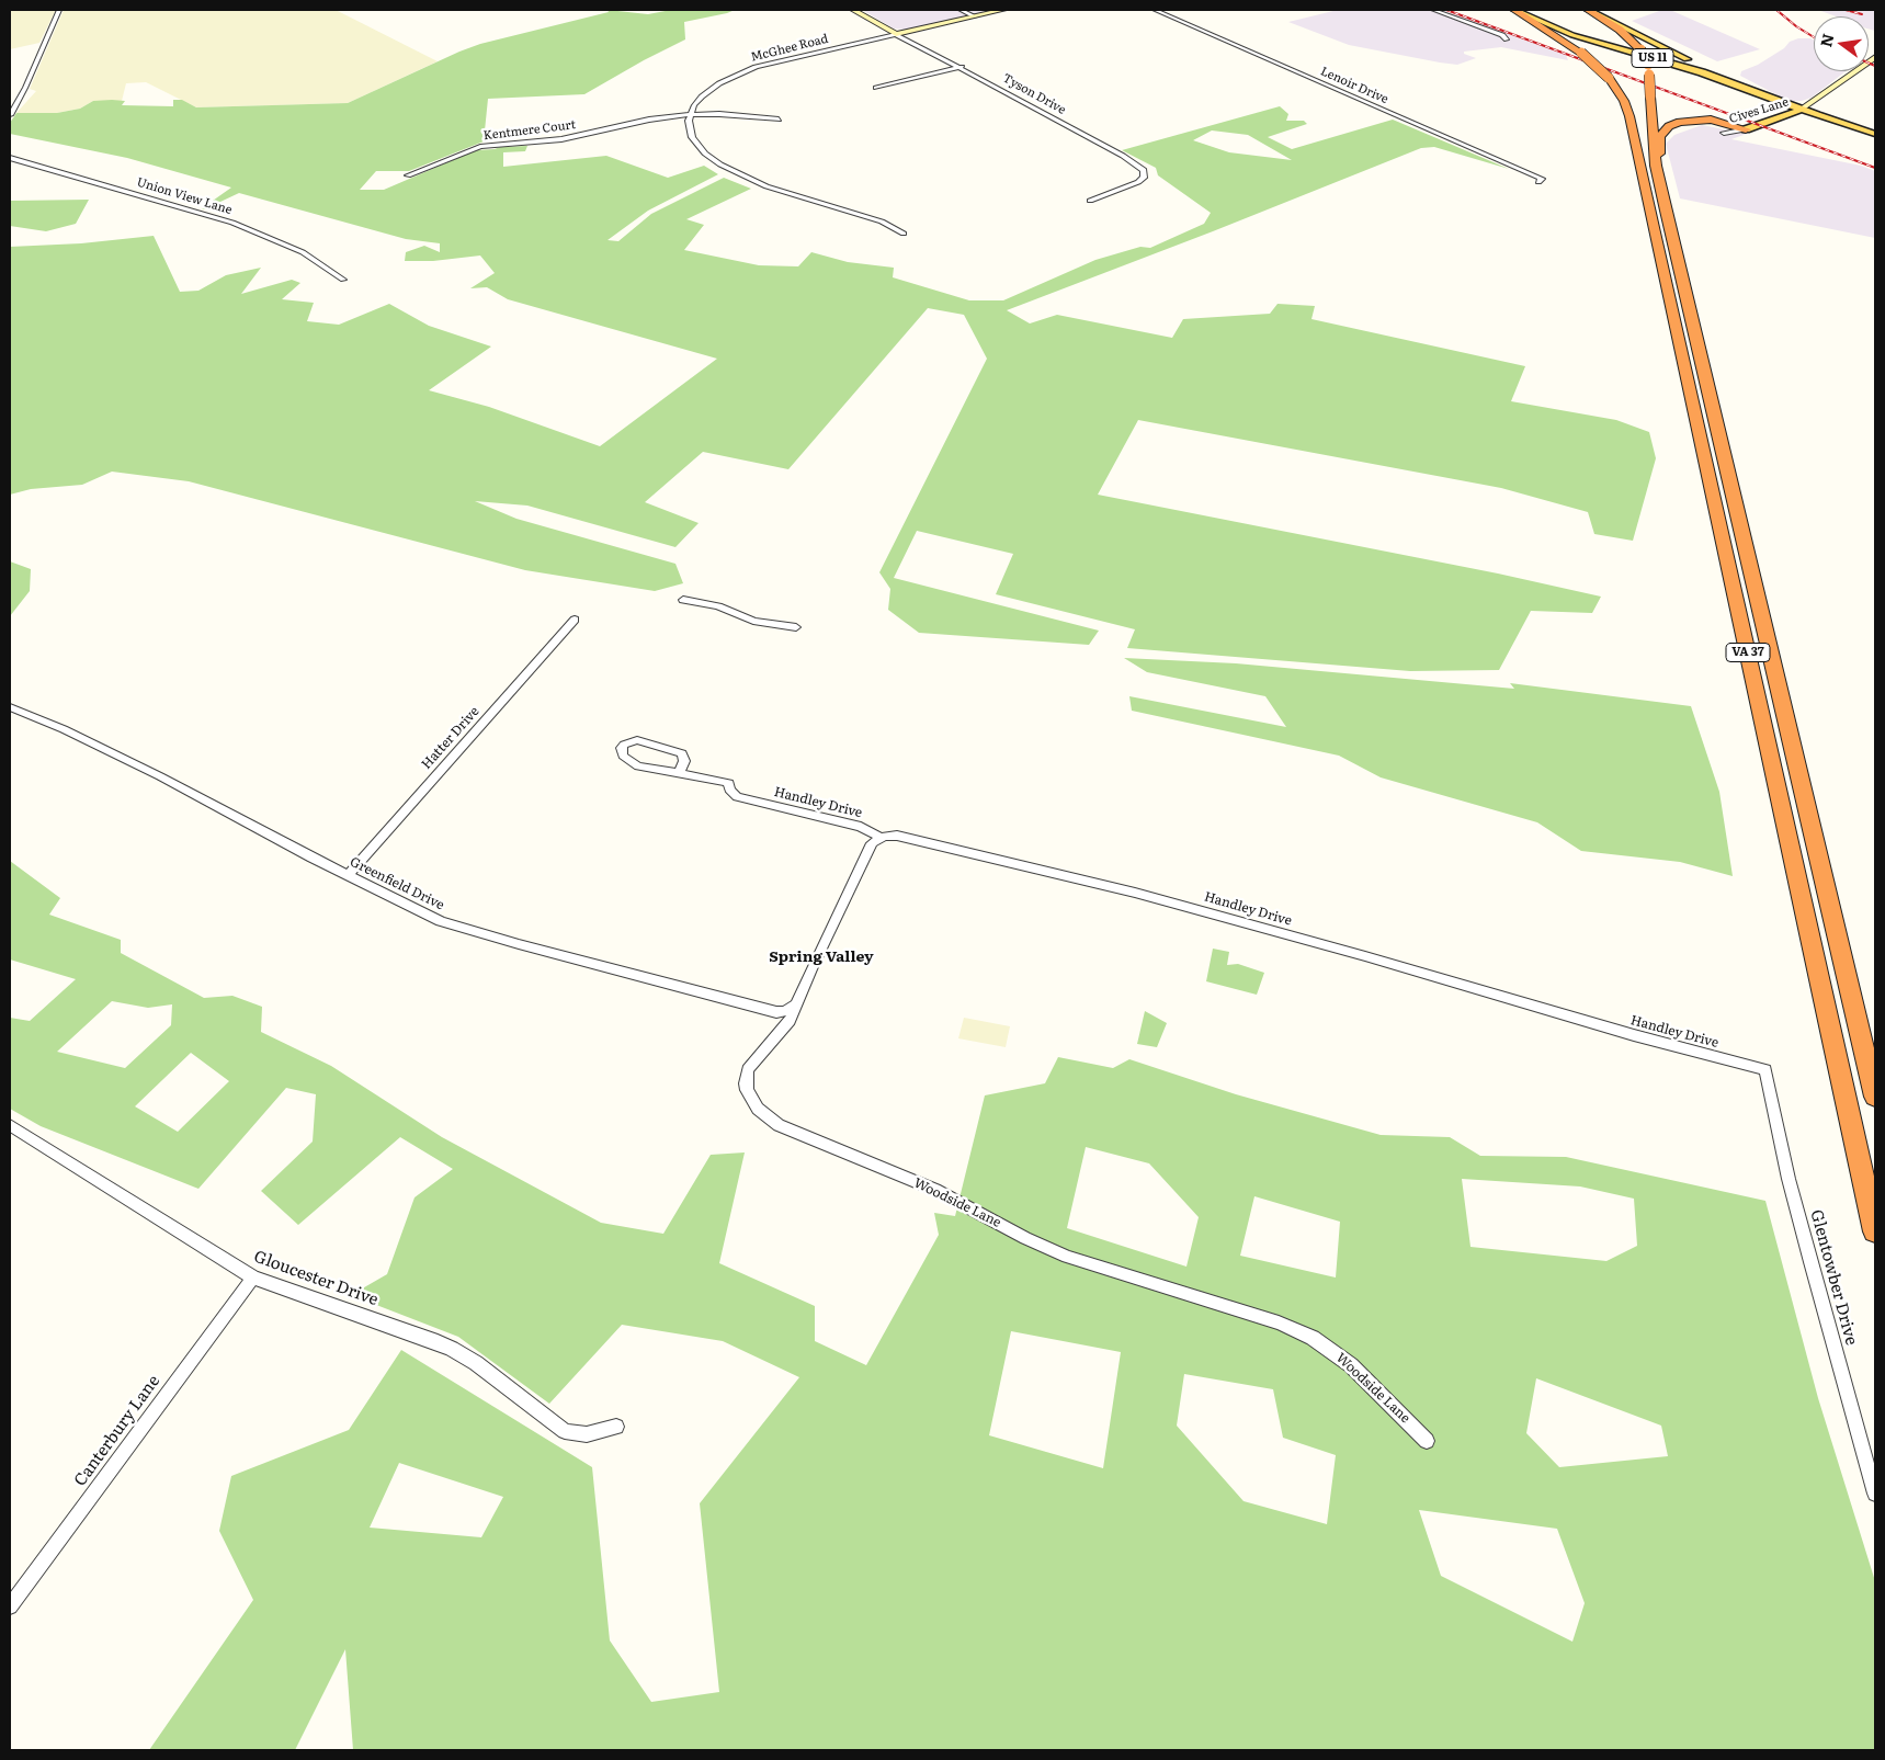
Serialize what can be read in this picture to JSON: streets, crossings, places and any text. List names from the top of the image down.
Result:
{
  "streets": {
    "highway": ["VA 37"],
    "main road": ["US 11", "Cives Lane"],
    "street": [
      "McGhee Road",
      "Lenoir Drive",
      "Tyson Drive",
      "Kentmere Court",
      "Union View Lane",
      "Hatter Drive",
      "Handley Drive",
      "Greenfield Drive",
      "Woodside Lane",
      "Glentowber Drive",
      "Gloucester Drive",
      "Canterbury Lane"
    ]
  },
  "crossings": [
    ["McGhee Road", "Tyson Drive"],
    ["McGhee Road", "Kentmere Court"],
    ["US 11", "Cives Lane"],
    ["US 11", "VA 37"],
    ["Hatter Drive", "Greenfield Drive"],
    ["Handley Drive", "Woodside Lane"],
    ["Handley Drive", "Glentowber Drive"],
    ["Greenfield Drive", "Woodside Lane"],
    ["Gloucester Drive", "Canterbury Lane"]
  ],
  "districts": ["Spring Valley"],
  "north": "left"
}
